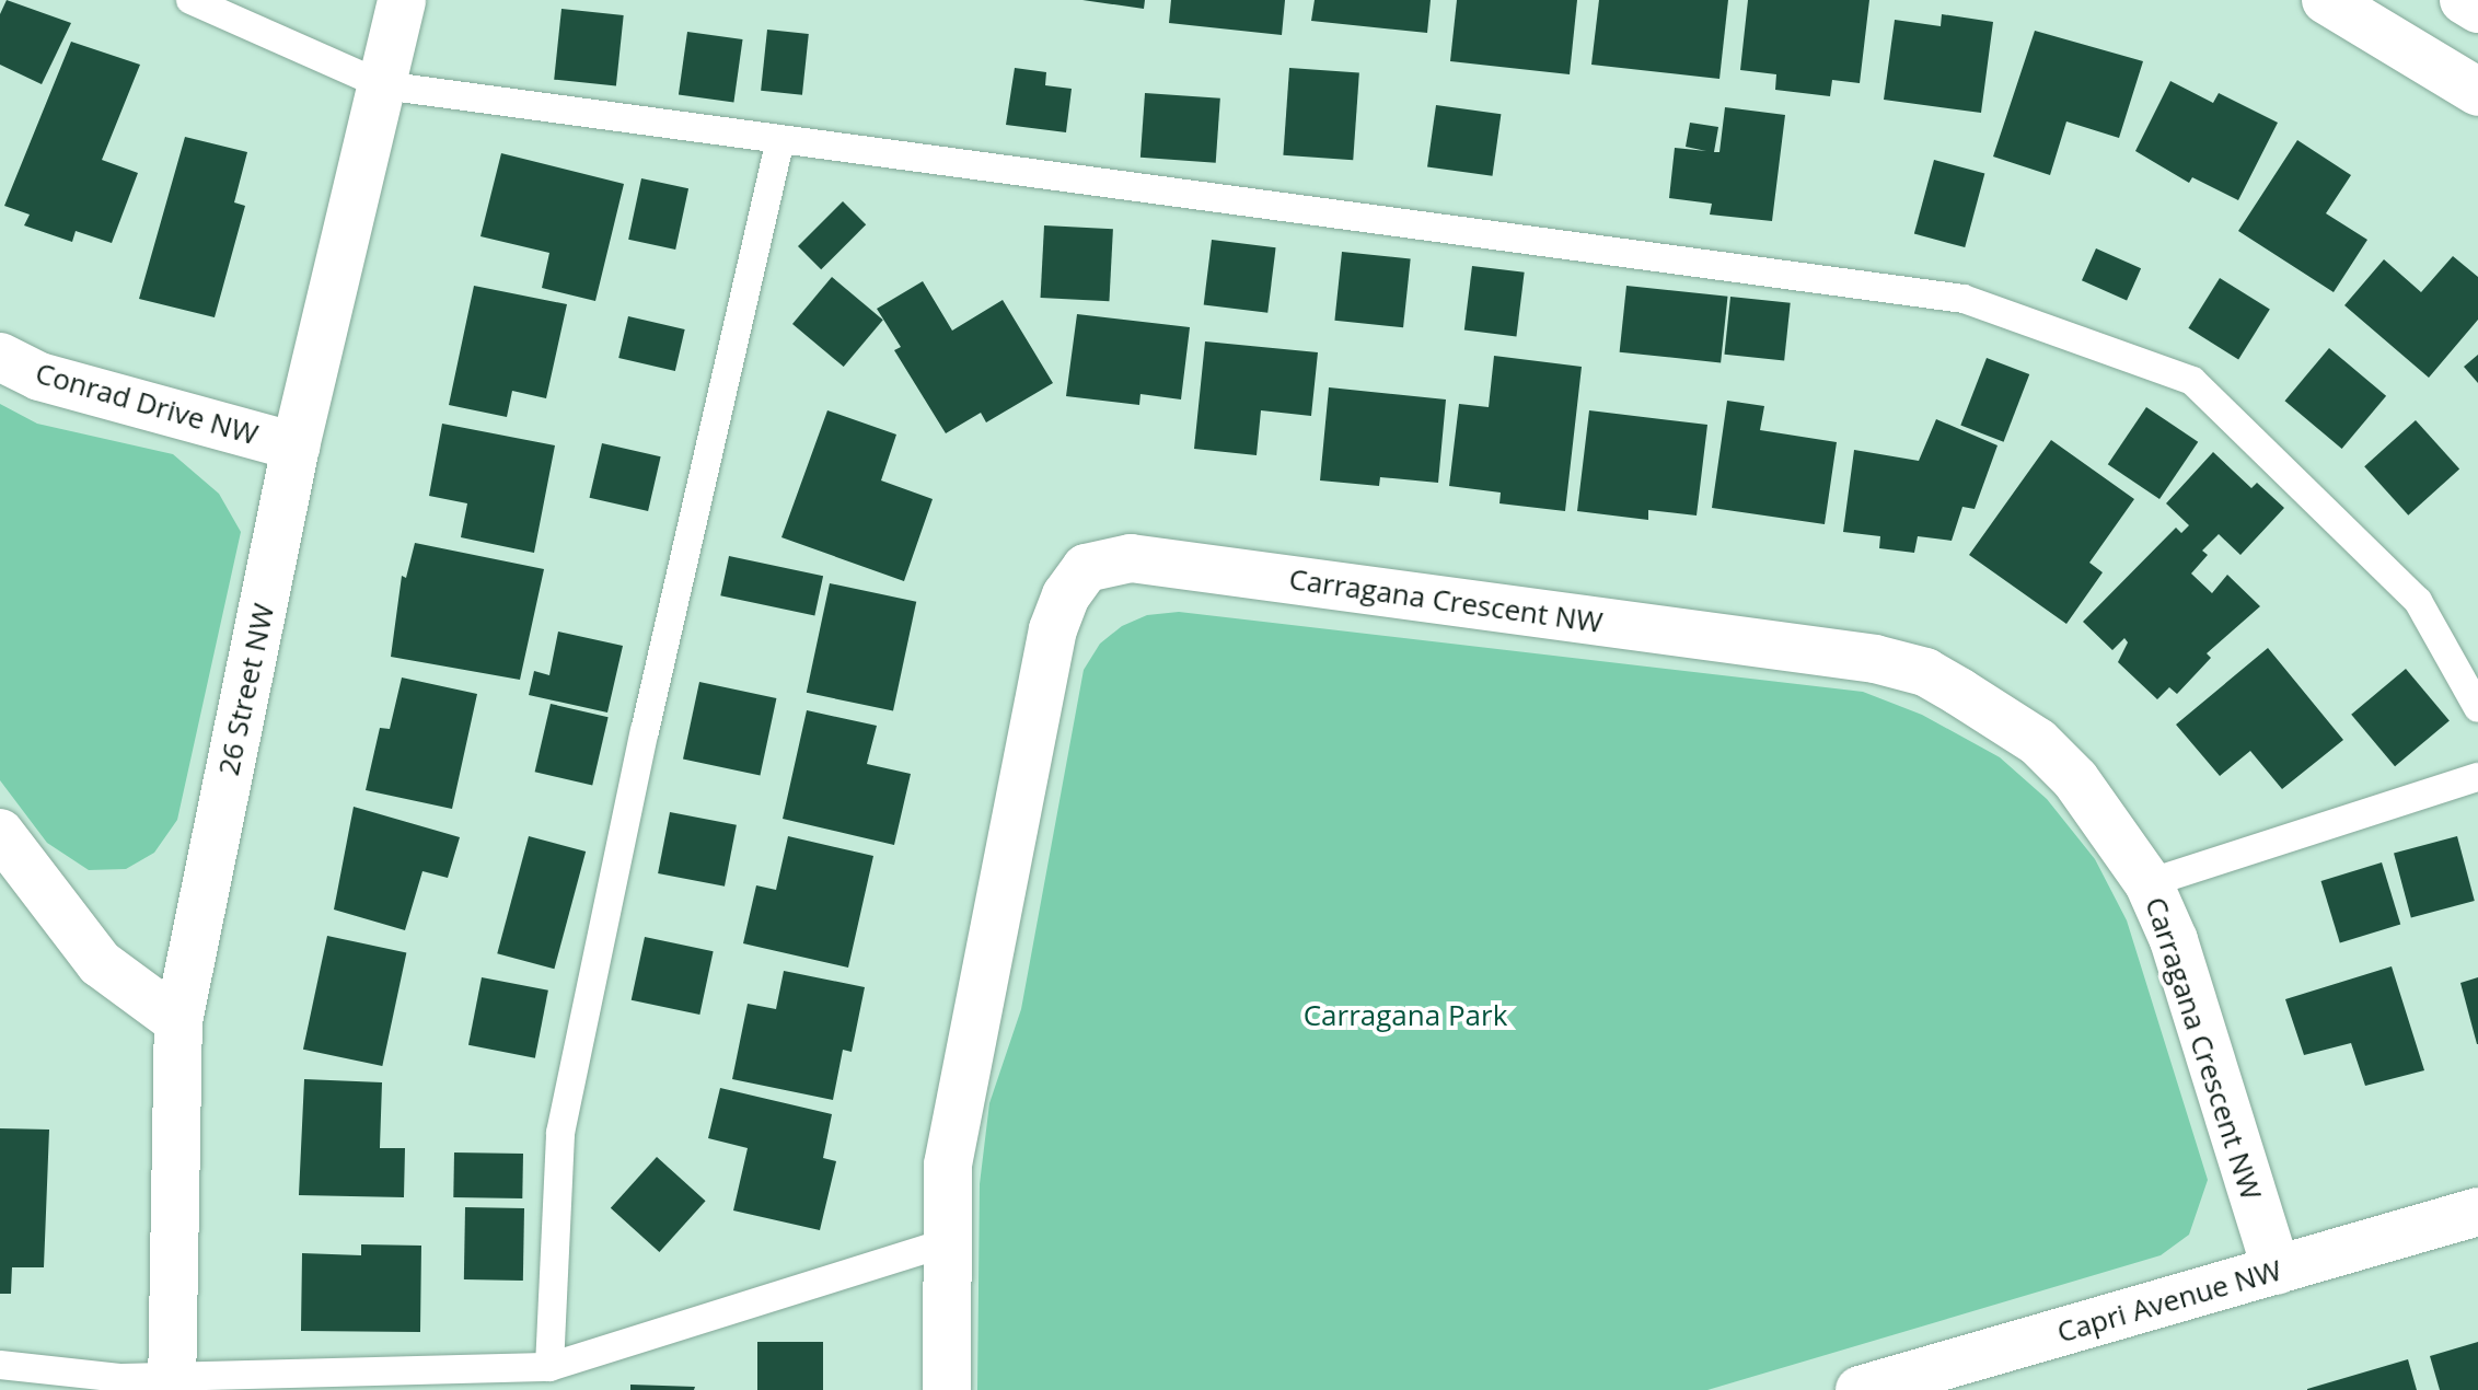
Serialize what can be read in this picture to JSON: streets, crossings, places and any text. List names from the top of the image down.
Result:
{
  "streets": {
    "street": [
      "Conrad Drive NW",
      "Carragana Crescent NW",
      "26 Street NW",
      "Capri Avenue NW"
    ]
  },
  "crossings": [
    ["Conrad Drive NW", "26 Street NW"],
    ["Carragana Crescent NW", "Capri Avenue NW"]
  ],
  "parks": ["Carragana Park"]
}
